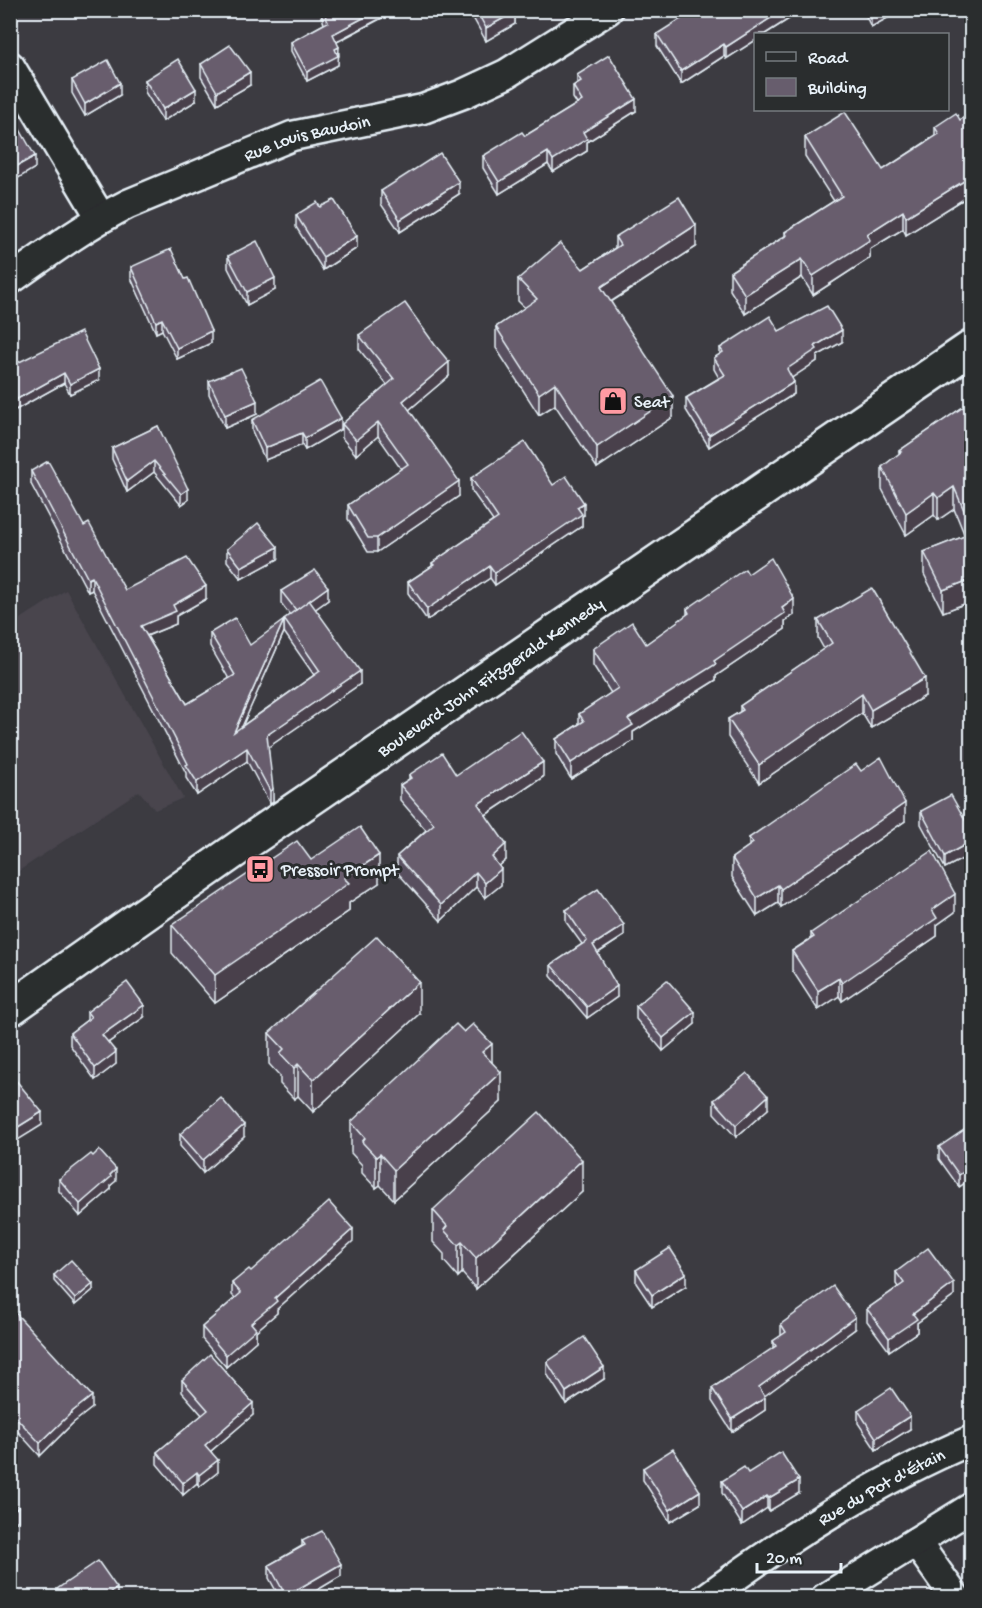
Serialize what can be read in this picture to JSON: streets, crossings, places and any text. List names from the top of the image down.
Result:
{
  "streets": {
    "main road": ["Boulevard John Fitzgerald Kennedy"],
    "street": ["Rue Louis Baudoin", "Rue du Pot d'Étain"]
  },
  "places": {
    "shop": ["Seat"],
    "bus stop": ["Pressoir Prompt"]
  },
  "legend": ["Road", "Building"],
  "scale_bar": "20 m"
}
